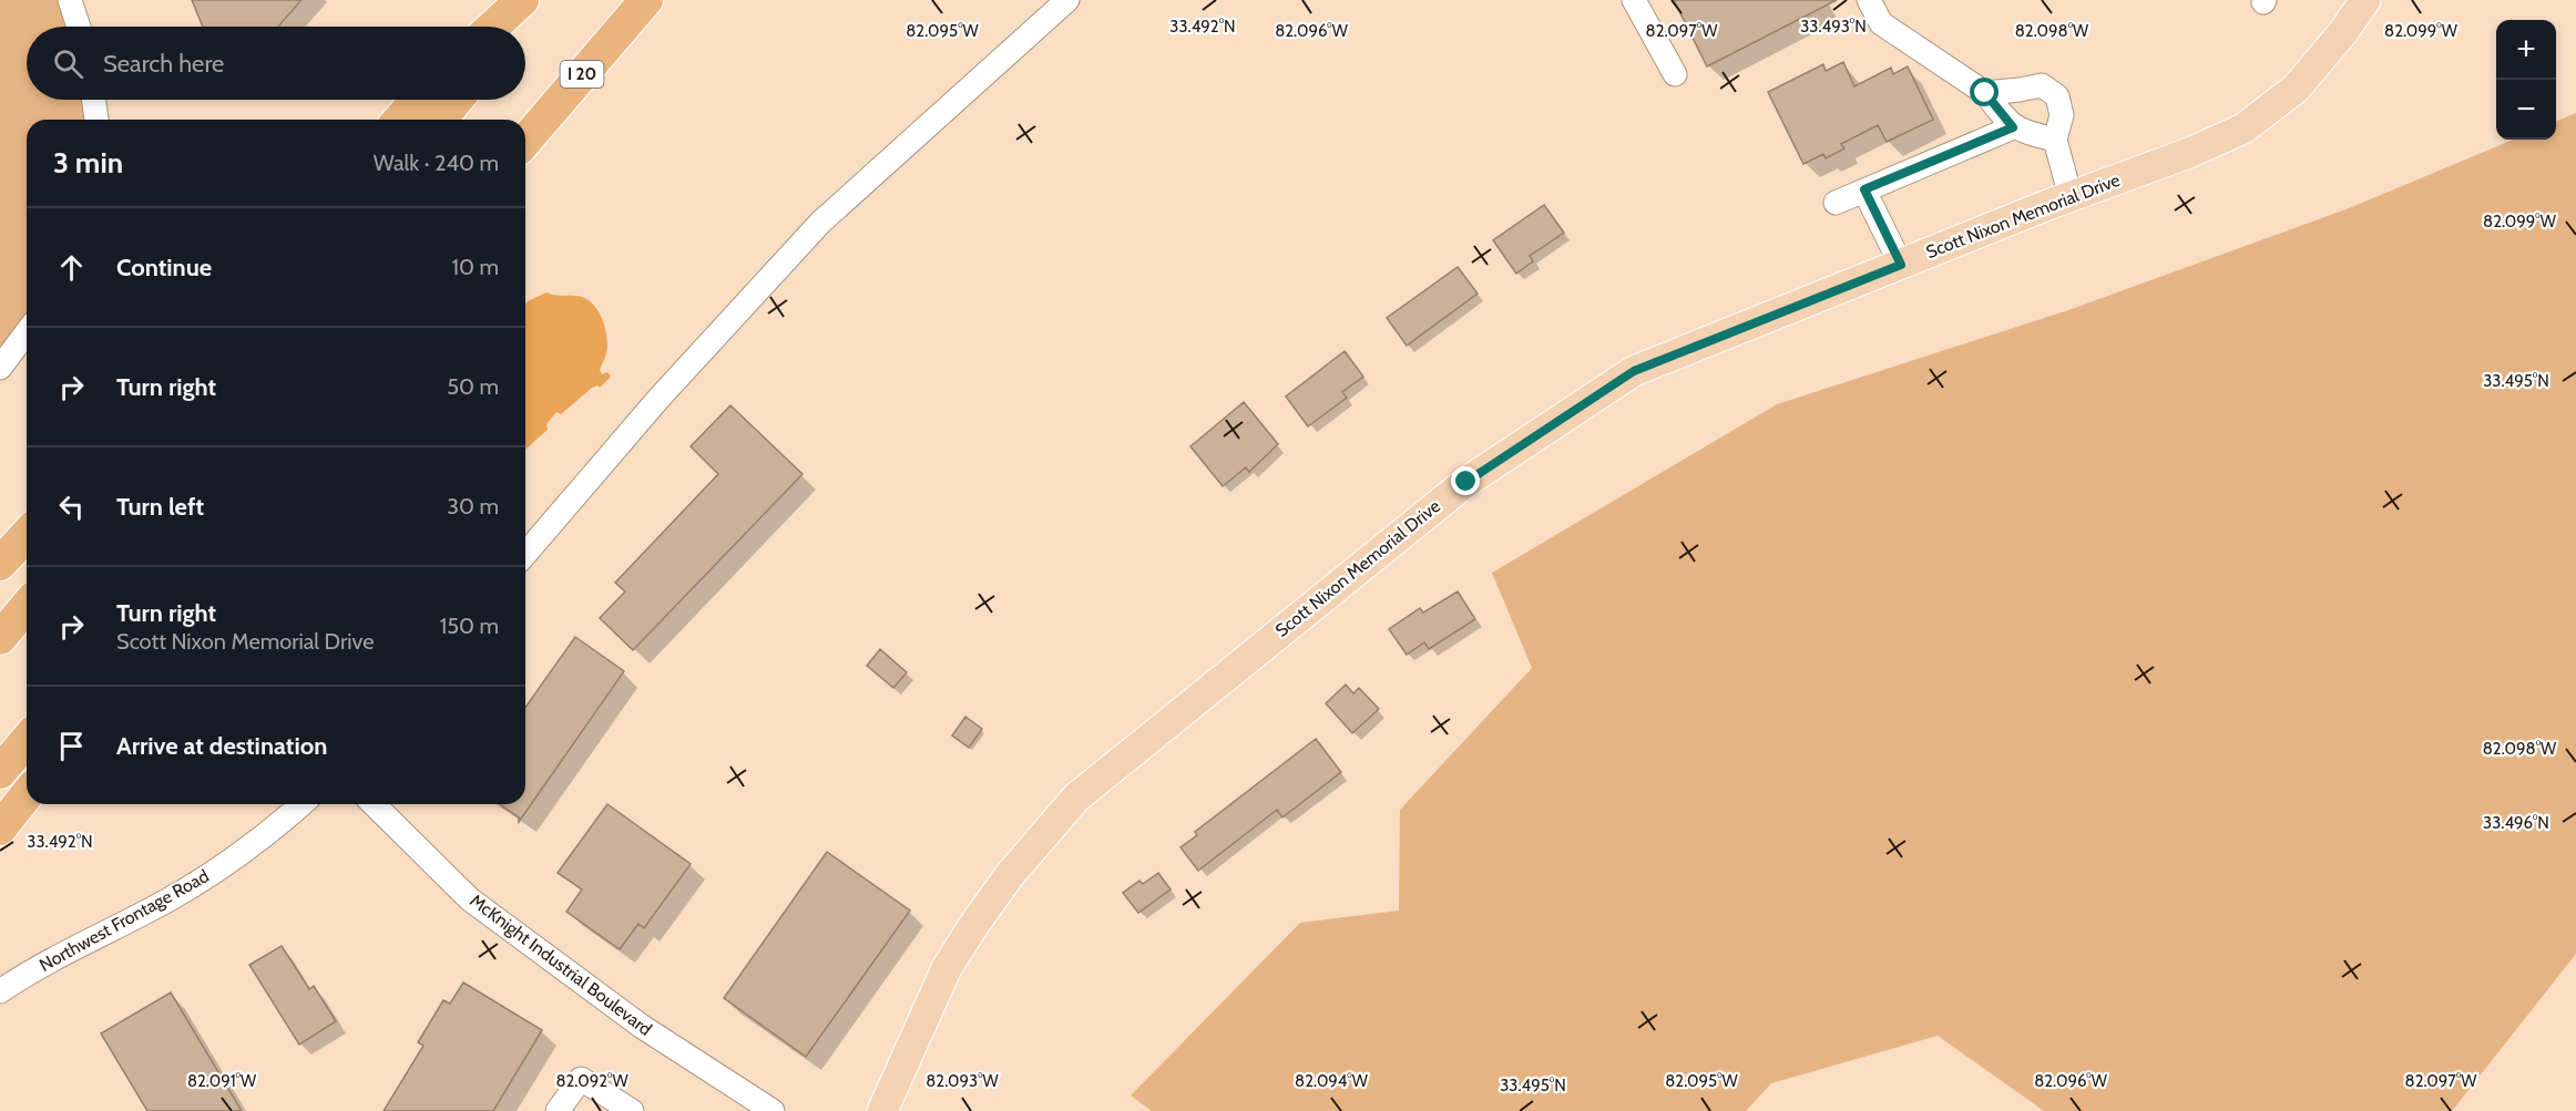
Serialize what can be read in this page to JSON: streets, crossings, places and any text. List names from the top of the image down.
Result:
{
  "streets": {
    "highway": ["I 20"],
    "main road": ["Scott Nixon Memorial Drive"],
    "street": ["Northwest Frontage Road", "McKnight Industrial Boulevard"]
  },
  "page": {
    "map_buttons": ["+", "−"],
    "search": "Search here",
    "heading": ["3 min", "Walk · 240 m"],
    "list": [
      ["Continue", "10 m"],
      ["Turn right", "50 m"],
      ["Turn left", "30 m"],
      ["Turn right", "Scott Nixon Memorial Drive", "150 m"],
      "Arrive at destination"
    ]
  },
  "coordinates": [
    "33.492°N",
    "33.493°N",
    "82.095°W",
    "82.096°W",
    "82.098°W",
    "82.099°W",
    "82.097°W",
    "33.495°N",
    "33.496°N",
    "82.091°W",
    "82.092°W",
    "82.093°W",
    "82.094°W"
  ]
}
